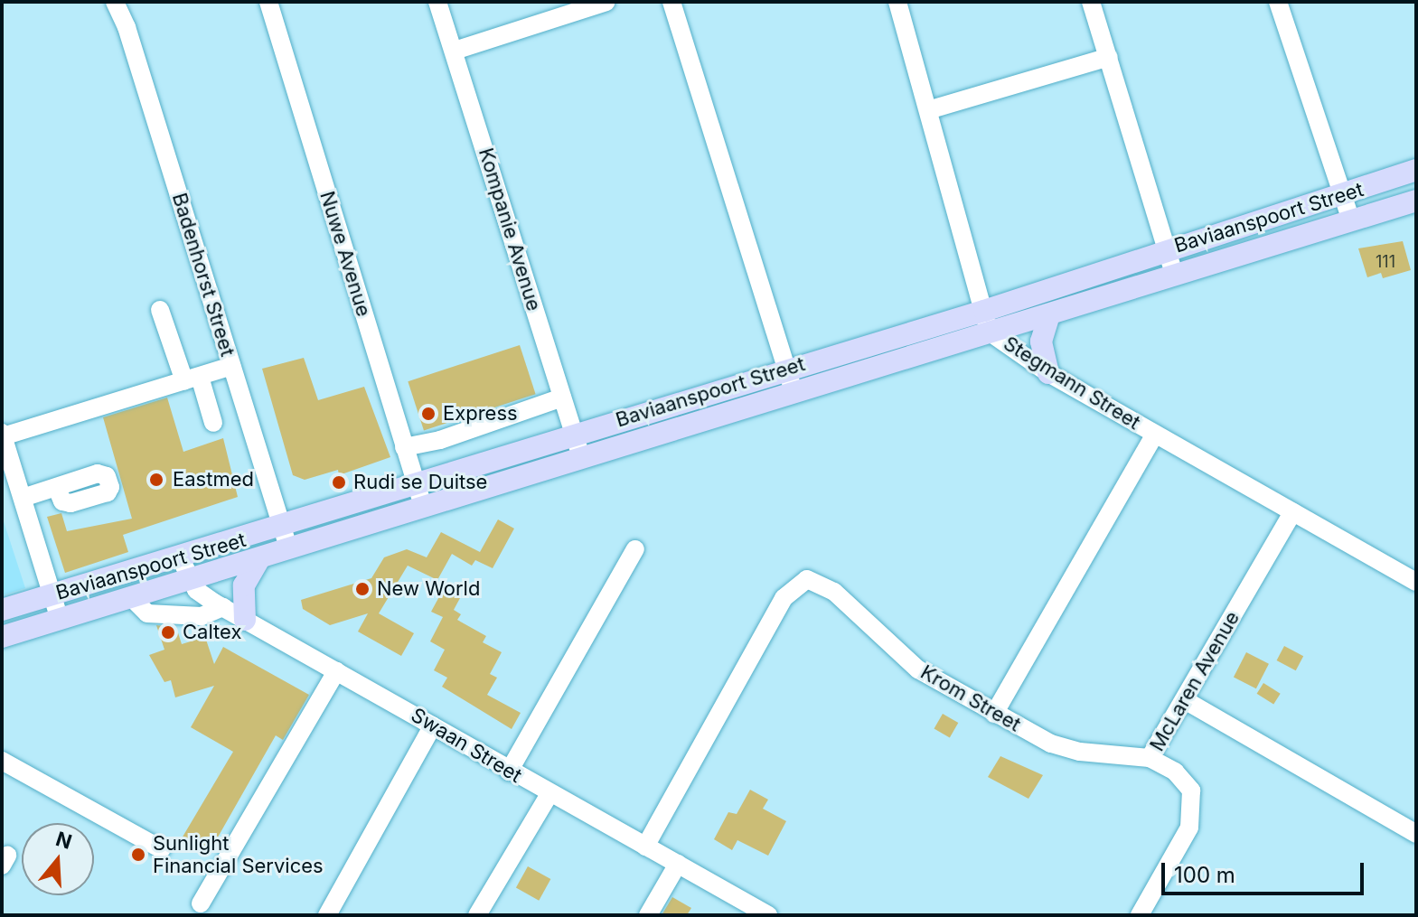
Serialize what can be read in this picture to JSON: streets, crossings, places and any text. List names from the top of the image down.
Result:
{
  "streets": {
    "main road": ["Baviaanspoort Street"],
    "street": [
      "Kompanie Avenue",
      "Nuwe Avenue",
      "Badenhorst Street",
      "Stegmann Street",
      "McLaren Avenue",
      "Krom Street",
      "Swaan Street"
    ]
  },
  "crossings": [
    ["Baviaanspoort Street", "Kompanie Avenue"],
    ["Baviaanspoort Street", "Nuwe Avenue"],
    ["Baviaanspoort Street", "Badenhorst Street"],
    ["Baviaanspoort Street", "Stegmann Street"],
    ["Baviaanspoort Street", "Swaan Street"],
    ["Stegmann Street", "McLaren Avenue"],
    ["McLaren Avenue", "Krom Street"],
    ["Krom Street", "Swaan Street"]
  ],
  "places": [
    "Express",
    "Eastmed",
    "Rudi se Duitse",
    "New World",
    "Caltex",
    "Sunlight Financial Services"
  ],
  "house_numbers": ["111"],
  "scale_bar": "100 m",
  "north": "top"
}
